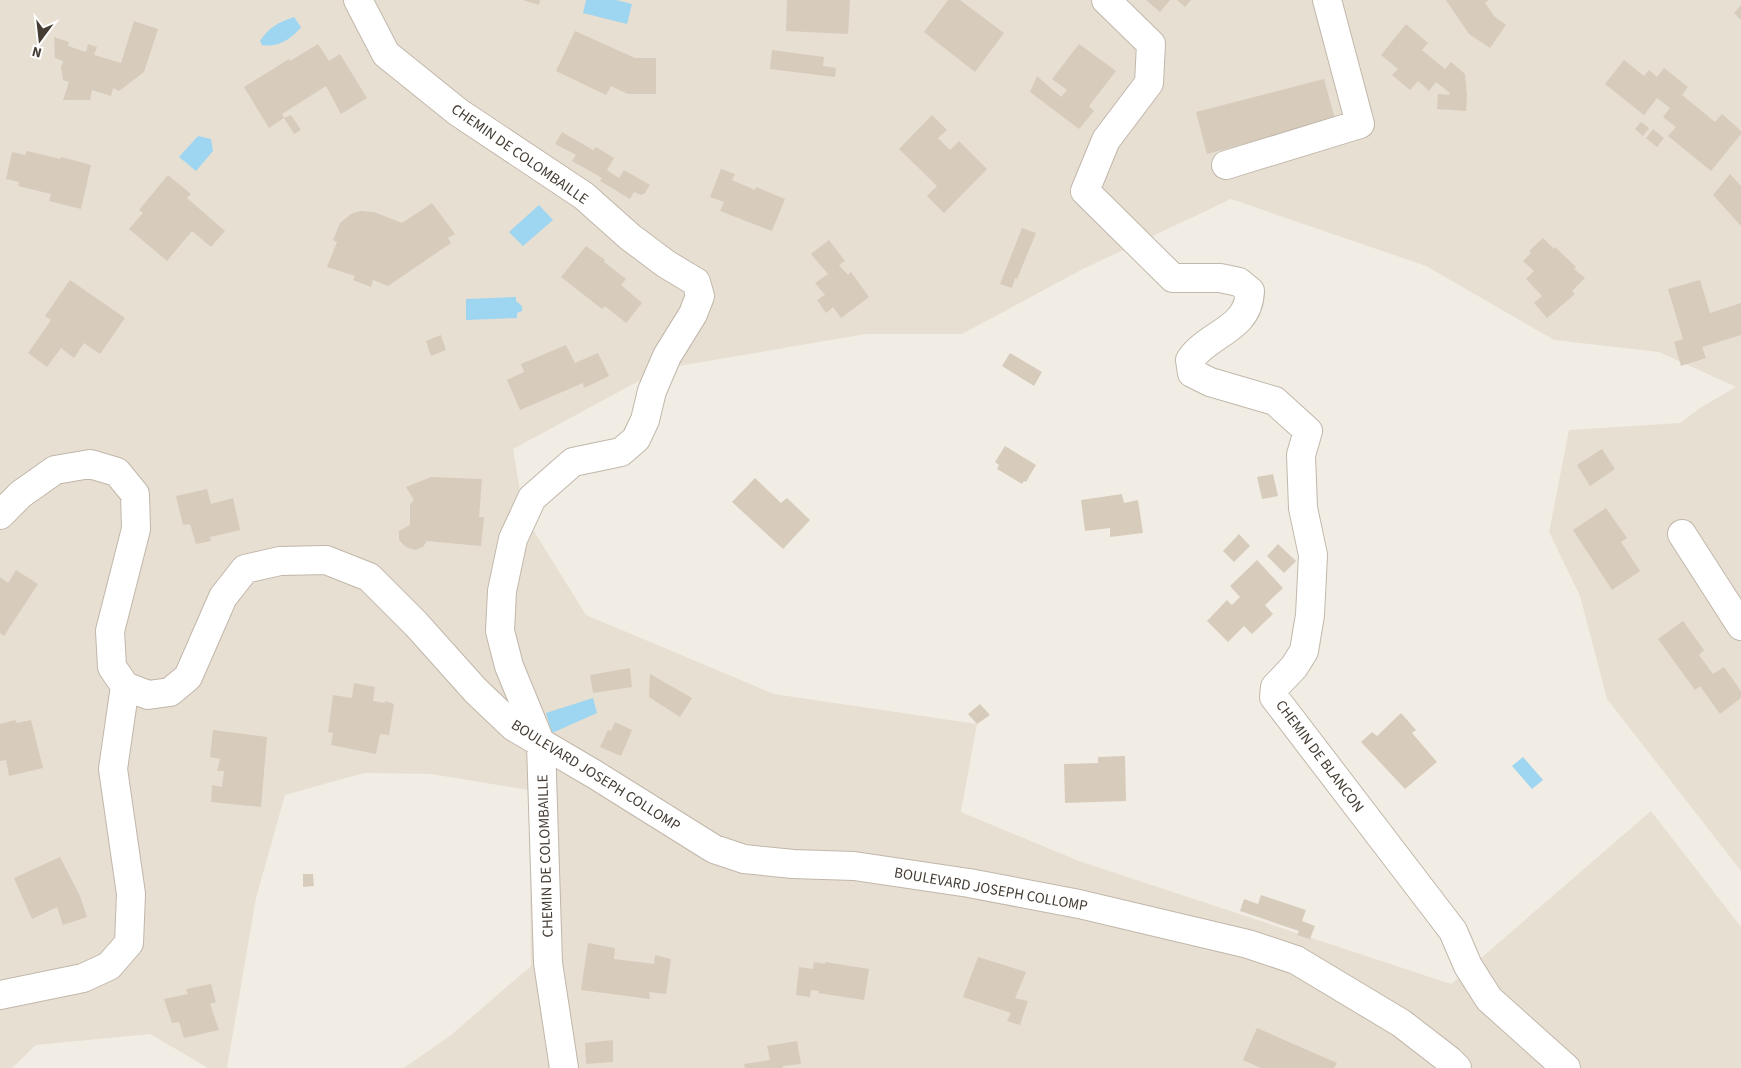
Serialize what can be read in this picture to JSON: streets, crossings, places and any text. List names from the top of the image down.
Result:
{
  "streets": {
    "street": ["CHEMIN DE COLOMBAILLE", "CHEMIN DE BLANCON", "BOULEVARD JOSEPH COLLOMP"]
  },
  "crossings": [
    ["CHEMIN DE COLOMBAILLE", "BOULEVARD JOSEPH COLLOMP"]
  ],
  "north": "bottom"
}
